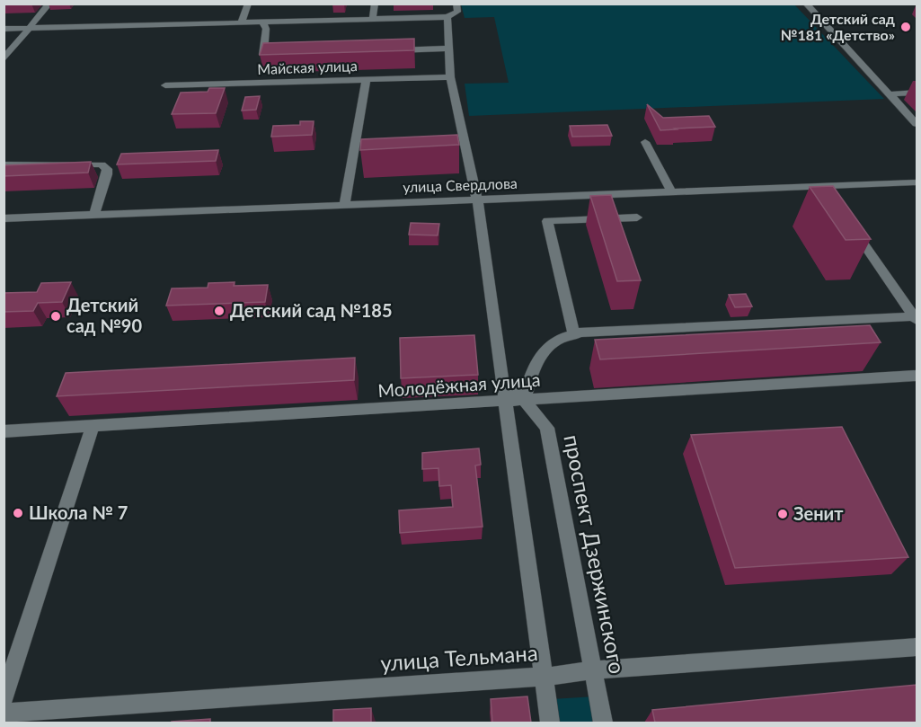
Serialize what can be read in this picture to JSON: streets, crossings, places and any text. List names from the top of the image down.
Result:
{
  "streets": {
    "street": [
      "Майская улица",
      "улица Свердлова",
      "Молодёжная улица",
      "проспект Дзержинского",
      "улица Тельмана"
    ]
  },
  "crossings": [
    ["Молодёжная улица", "проспект Дзержинского"],
    ["проспект Дзержинского", "улица Тельмана"]
  ],
  "places": [
    "Детский сад №181 «Детство»",
    "Детский сад №185",
    "Детский сад №90",
    "Школа № 7",
    "Зенит"
  ]
}
